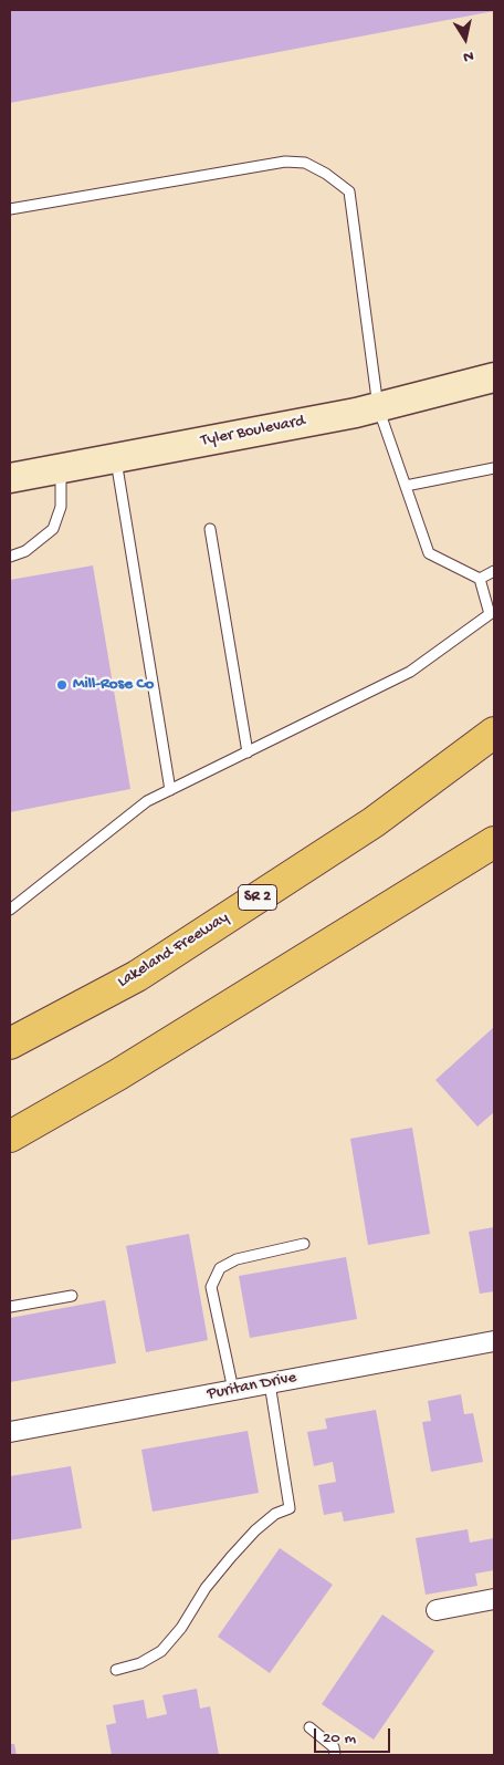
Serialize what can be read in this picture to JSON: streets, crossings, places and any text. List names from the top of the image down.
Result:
{
  "streets": {
    "highway": ["SR 2", "Lakeland Freeway"],
    "street": ["Tyler Boulevard", "Puritan Drive"]
  },
  "places": ["Mill-Rose Co"],
  "scale_bar": "20 m",
  "north": "bottom"
}
